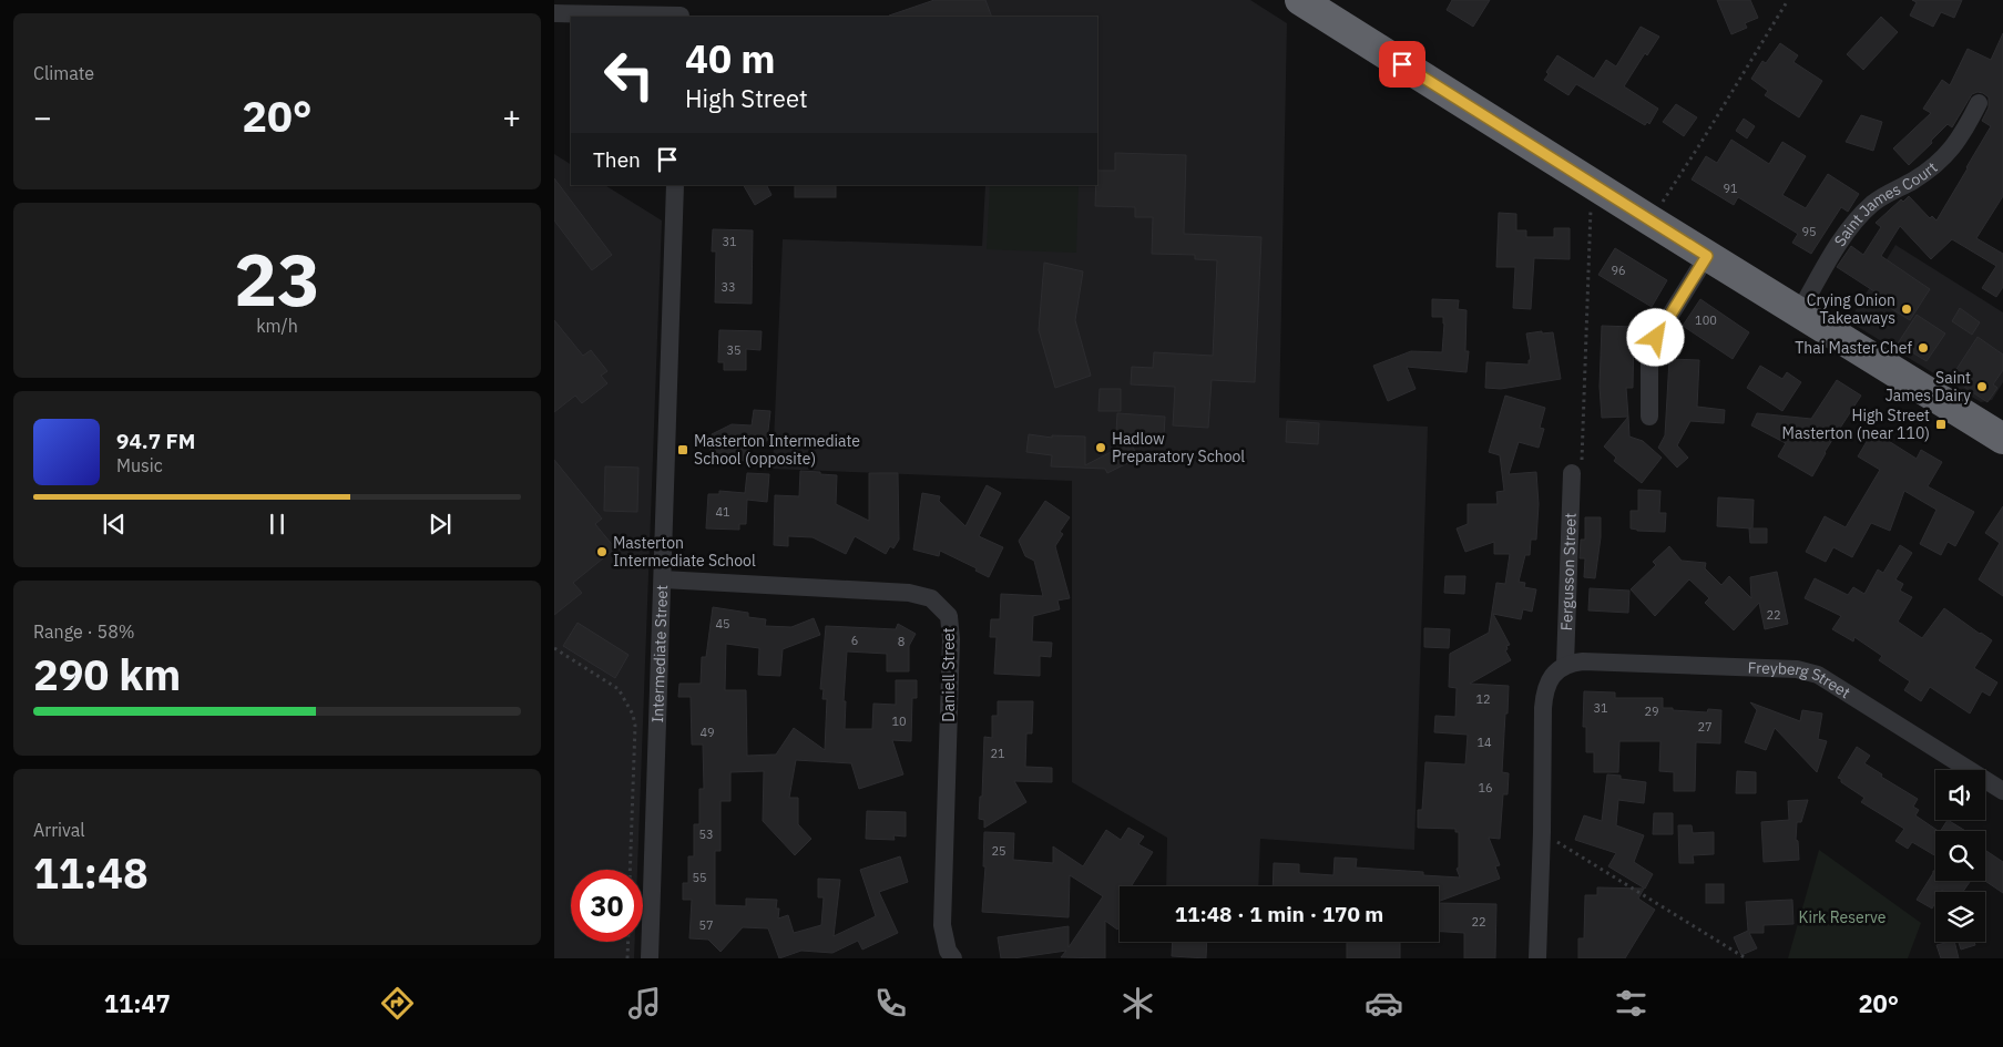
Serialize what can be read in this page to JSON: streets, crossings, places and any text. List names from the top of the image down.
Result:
{
  "streets": {
    "street": [
      "Saint James Court",
      "Fergusson Street",
      "Intermediate Street",
      "Daniell Street",
      "Freyberg Street"
    ]
  },
  "crossings": [
    ["Fergusson Street", "Freyberg Street"],
    ["Intermediate Street", "Daniell Street"]
  ],
  "parks": ["Kirk Reserve"],
  "places": {
    "other": [
      "Crying Onion Takeaways",
      "Thai Master Chef",
      "Saint James Dairy",
      "Hadlow Preparatory School",
      "Masterton Intermediate School"
    ],
    "transit": ["High Street Masterton (near 110)", "Masterton Intermediate School (opposite)"]
  },
  "house_numbers": [
    "91",
    "95",
    "31",
    "96",
    "33",
    "100",
    "35",
    "41",
    "22",
    "45",
    "6",
    "8",
    "12",
    "31",
    "29",
    "10",
    "27",
    "49",
    "14",
    "21",
    "16",
    "53",
    "25",
    "55",
    "22",
    "57"
  ],
  "page": {
    "tile": [
      "Climate",
      ["23", "km/h"],
      ["Range · 58%", "290 km"],
      ["Arrival", "11:48"]
    ],
    "turn": ["40 m", "High Street"],
    "heat": ["−", "20°", "+"],
    "then": "Then",
    "song": ["94.7 FM", "Music"],
    "limit": "30",
    "trip": "11:48 · 1 min · 170 m",
    "tabs": ["11:47", "20°"]
  }
}
